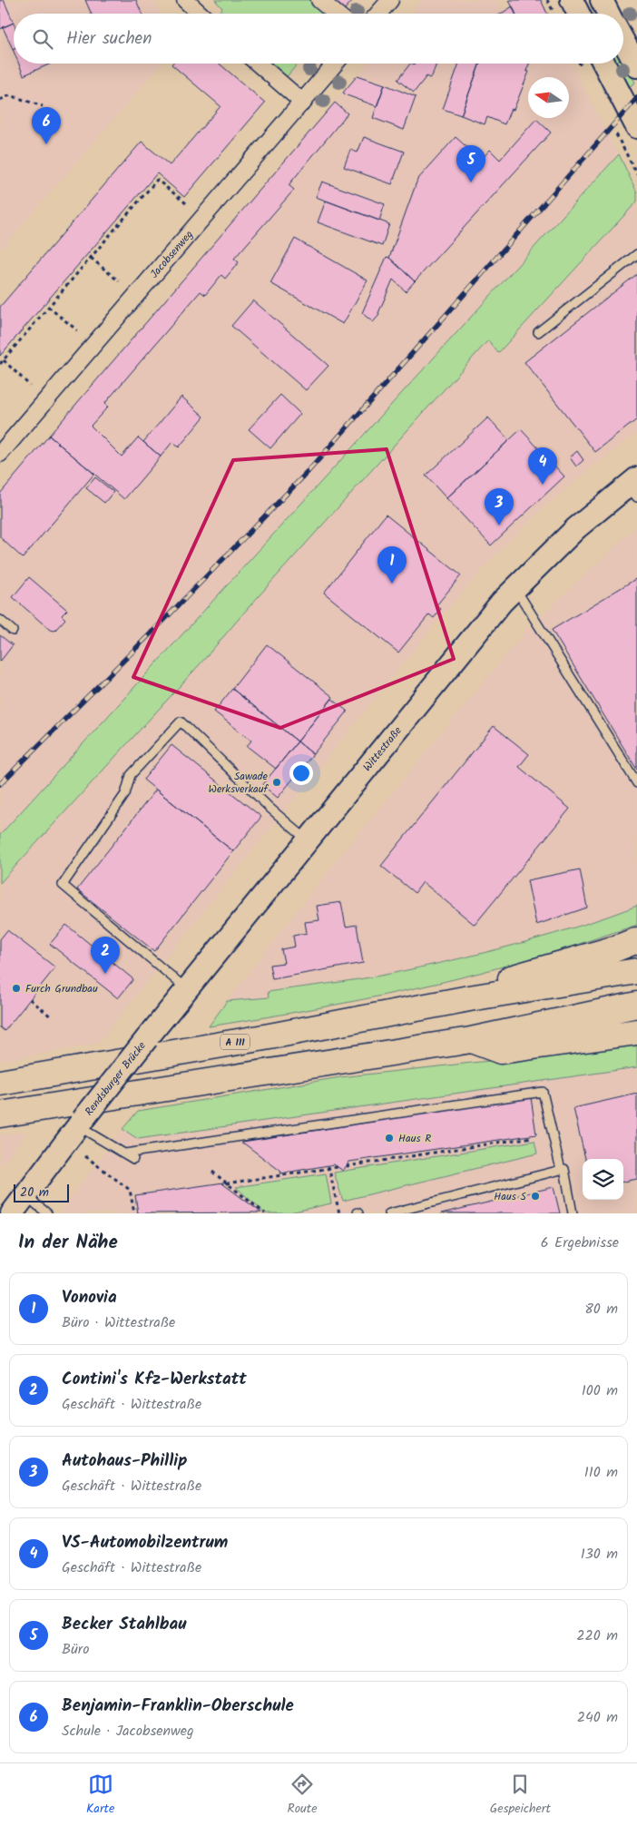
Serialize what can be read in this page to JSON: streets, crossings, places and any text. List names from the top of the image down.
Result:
{
  "streets": {
    "highway": ["A 111"],
    "main road": ["Wittestraße", "Rendsburger Brücke"],
    "street": ["Jacobsenweg"]
  },
  "crossings": [
    ["Wittestraße", "Rendsburger Brücke"]
  ],
  "places": [
    "Sawade Werksverkauf",
    "Furch Grundbau",
    "Haus R",
    "Haus S"
  ],
  "scale_bar": "20 m",
  "north": "left",
  "page": {
    "search": "Hier suchen",
    "pins": [
      "6",
      "5",
      "4",
      "3",
      "1",
      "2"
    ],
    "scale": "20 m",
    "heading": ["In der Nähe", "6 Ergebnisse"],
    "list": [
      {
        "mark": "1",
        "name": "Vonovia",
        "note": "Büro · Wittestraße",
        "value": "80 m"
      },
      {
        "mark": "2",
        "name": "Contini's Kfz-Werkstatt",
        "note": "Geschäft · Wittestraße",
        "value": "100 m"
      },
      {
        "mark": "3",
        "name": "Autohaus-Phillip",
        "note": "Geschäft · Wittestraße",
        "value": "110 m"
      },
      {
        "mark": "4",
        "name": "VS-Automobilzentrum",
        "note": "Geschäft · Wittestraße",
        "value": "130 m"
      },
      {
        "mark": "5",
        "name": "Becker Stahlbau",
        "note": "Büro",
        "value": "220 m"
      },
      {
        "mark": "6",
        "name": "Benjamin-Franklin-Oberschule",
        "note": "Schule · Jacobsenweg",
        "value": "240 m"
      }
    ],
    "nav": ["Karte", "Route", "Gespeichert"]
  }
}
